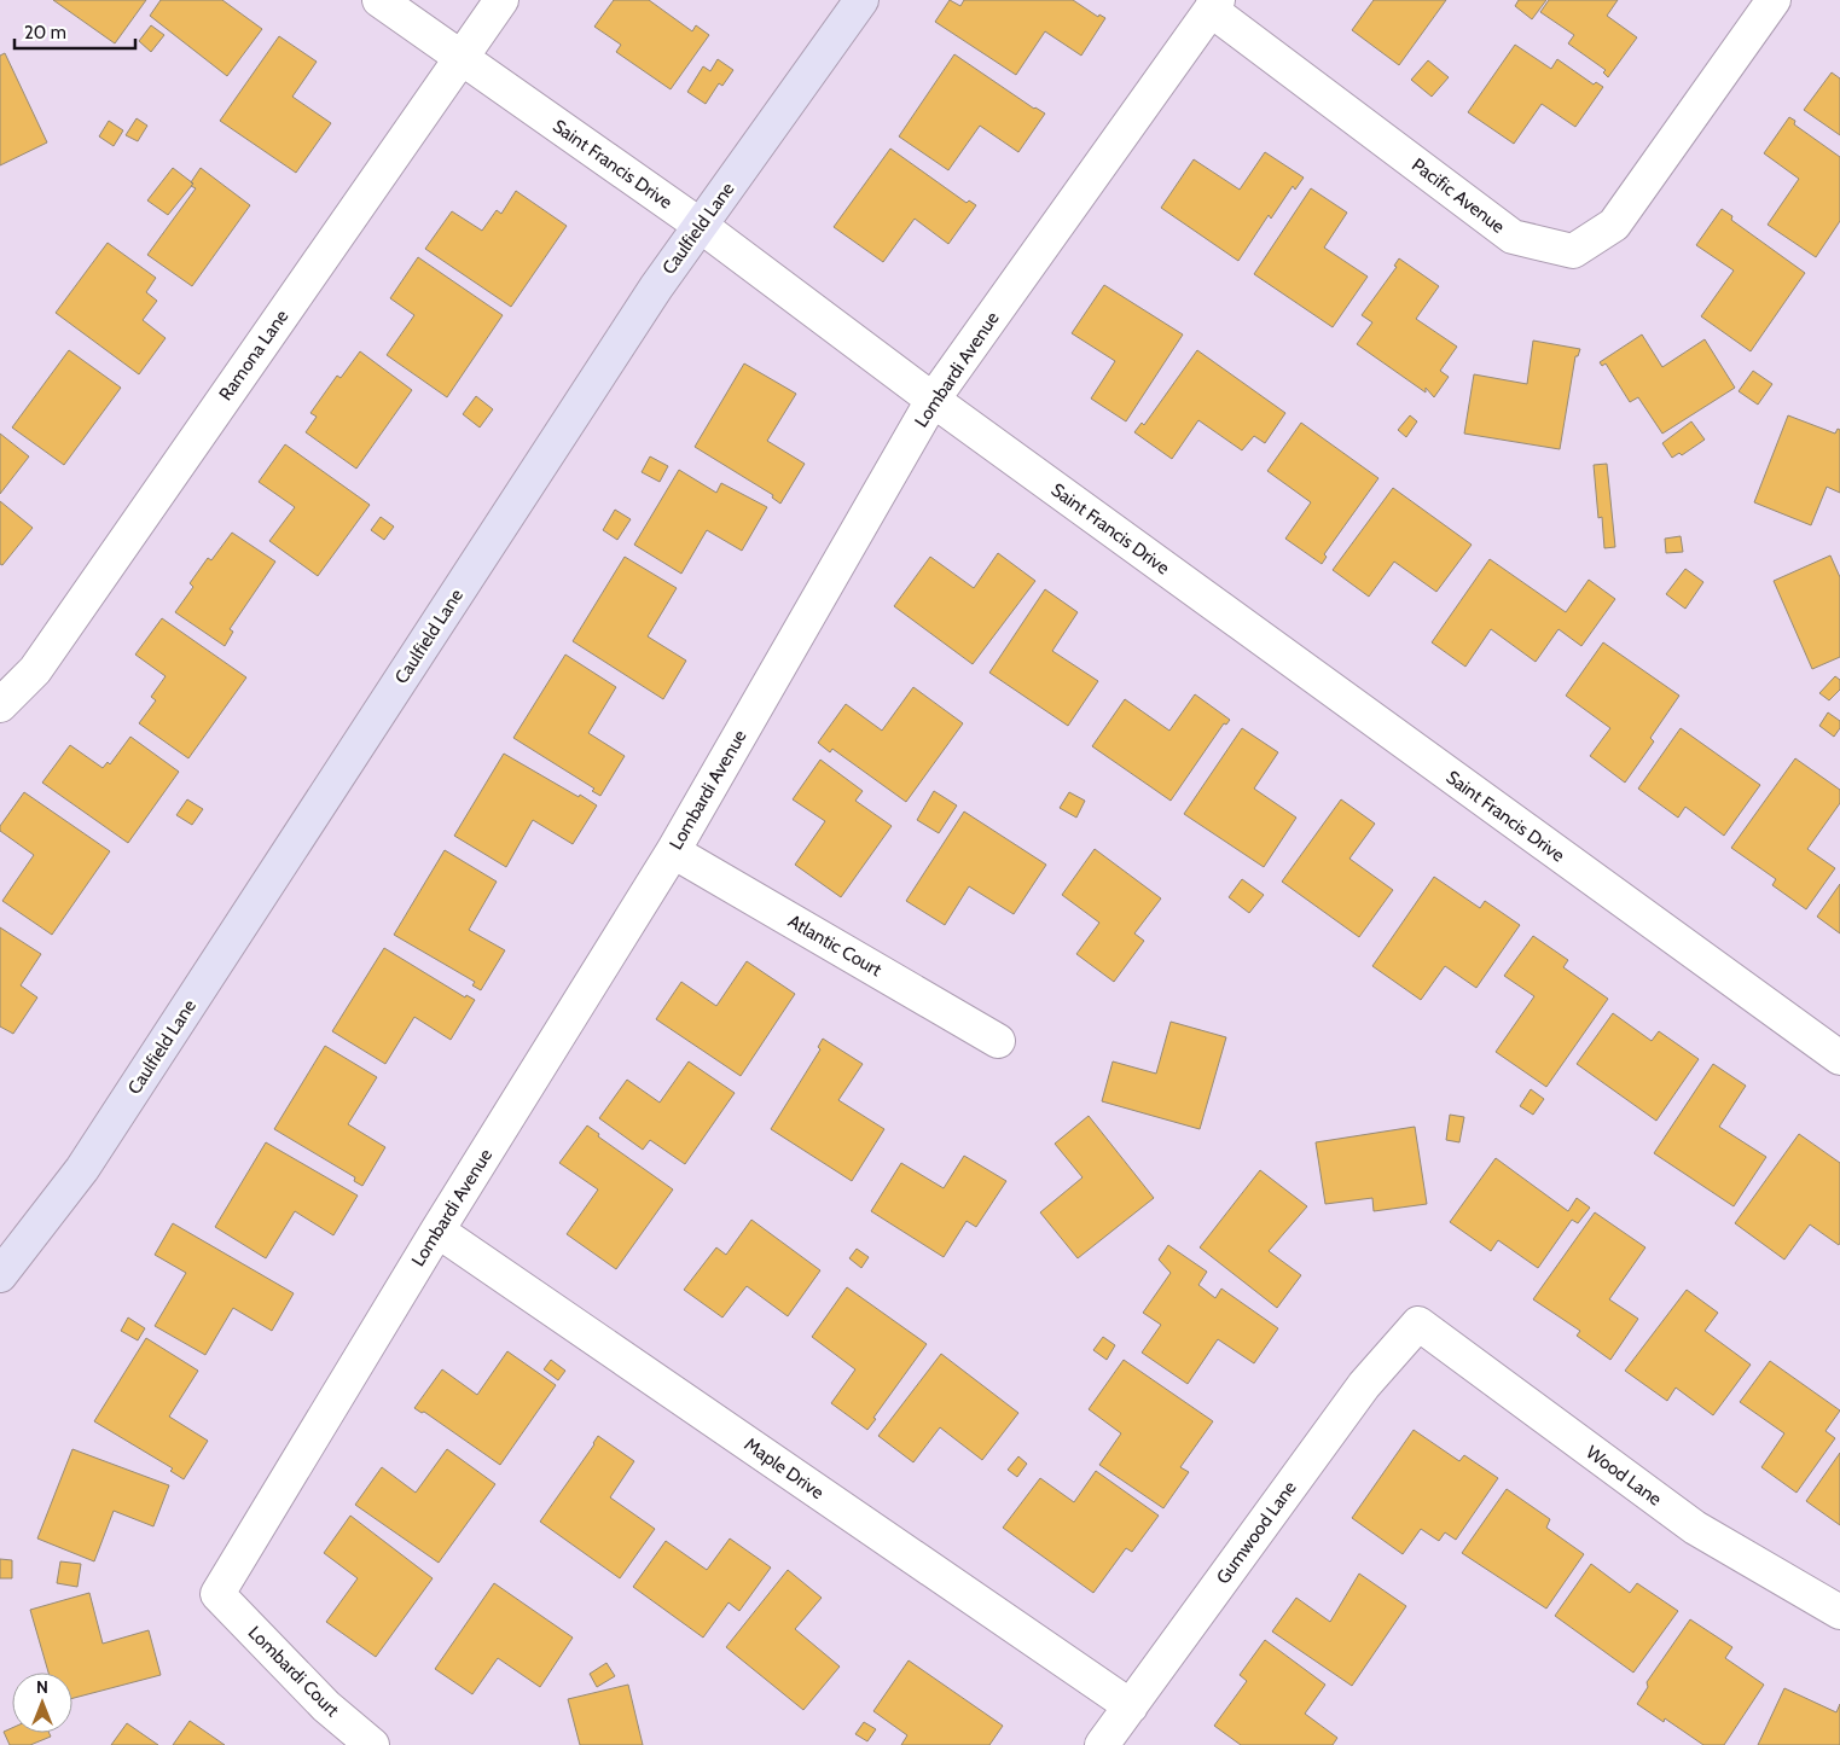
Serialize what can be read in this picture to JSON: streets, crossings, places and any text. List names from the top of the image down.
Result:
{
  "streets": {
    "main road": ["Caulfield Lane"],
    "street": [
      "Saint Francis Drive",
      "Pacific Avenue",
      "Ramona Lane",
      "Lombardi Avenue",
      "Atlantic Court",
      "Maple Drive",
      "Wood Lane",
      "Gumwood Lane",
      "Lombardi Court"
    ]
  },
  "crossings": [
    ["Saint Francis Drive", "Caulfield Lane"],
    ["Saint Francis Drive", "Ramona Lane"],
    ["Saint Francis Drive", "Lombardi Avenue"],
    ["Pacific Avenue", "Lombardi Avenue"],
    ["Lombardi Avenue", "Atlantic Court"],
    ["Lombardi Avenue", "Maple Drive"],
    ["Lombardi Avenue", "Lombardi Court"],
    ["Maple Drive", "Gumwood Lane"],
    ["Wood Lane", "Gumwood Lane"]
  ],
  "scale_bar": "20 m",
  "north": "top"
}
